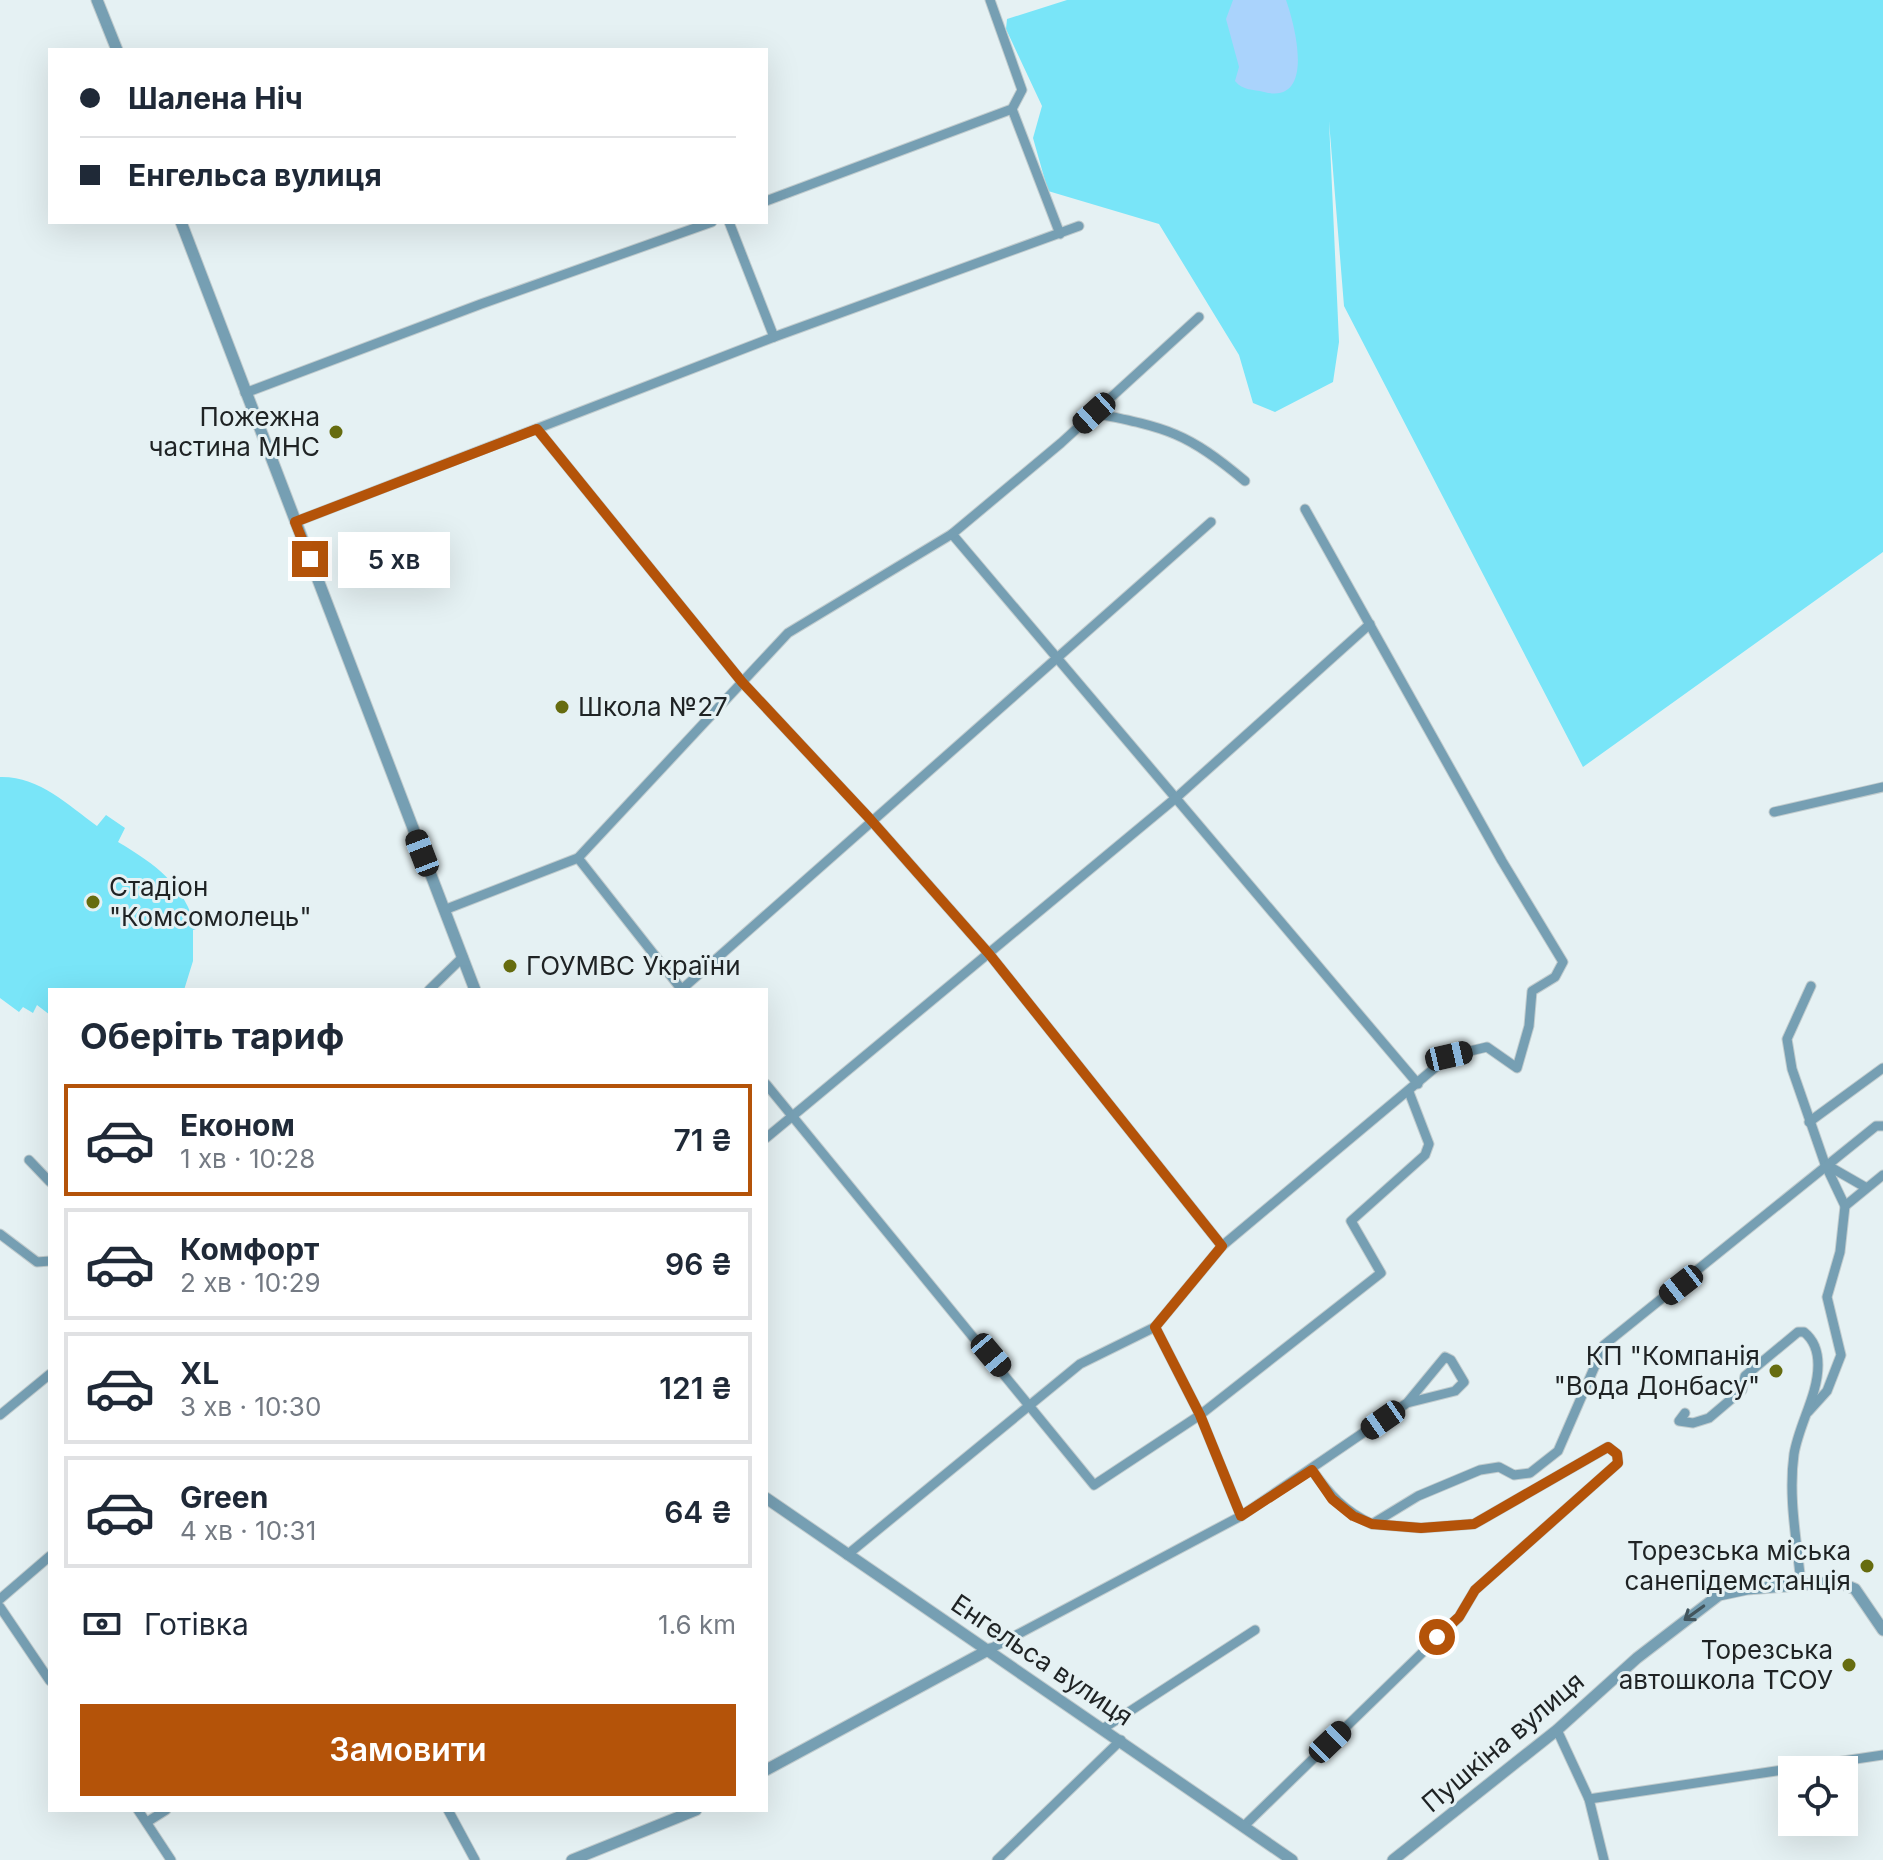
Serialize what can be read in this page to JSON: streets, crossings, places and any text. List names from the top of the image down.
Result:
{
  "streets": {
    "street": ["Енгельса вулиця", "Пушкіна вулиця"]
  },
  "one_way": ["Пушкіна вулиця"],
  "places": [
    "Пожежна частина МНС",
    "Школа №27",
    "Стадіон \"Комсомолець\"",
    "ГОУМВС України",
    "КП \"Компанія \"Вода Донбасу\"",
    "Торезська міська санепідемстанція",
    "Торезська автошкола ТСОУ"
  ],
  "page": {
    "banner": ["Шалена Нiч", "Енгельса вулиця"],
    "bubble": "5 хв",
    "heading": "Оберіть тариф",
    "list": [
      {
        "name": "Економ",
        "note": "1 хв · 10:28",
        "value": "71 ₴"
      },
      {
        "name": "Комфорт",
        "note": "2 хв · 10:29",
        "value": "96 ₴"
      },
      {
        "name": "XL",
        "note": "3 хв · 10:30",
        "value": "121 ₴"
      },
      {
        "name": "Green",
        "note": "4 хв · 10:31",
        "value": "64 ₴"
      }
    ],
    "pay": ["Готівка", "1.6 km"],
    "buttons": "Замовити"
  }
}
